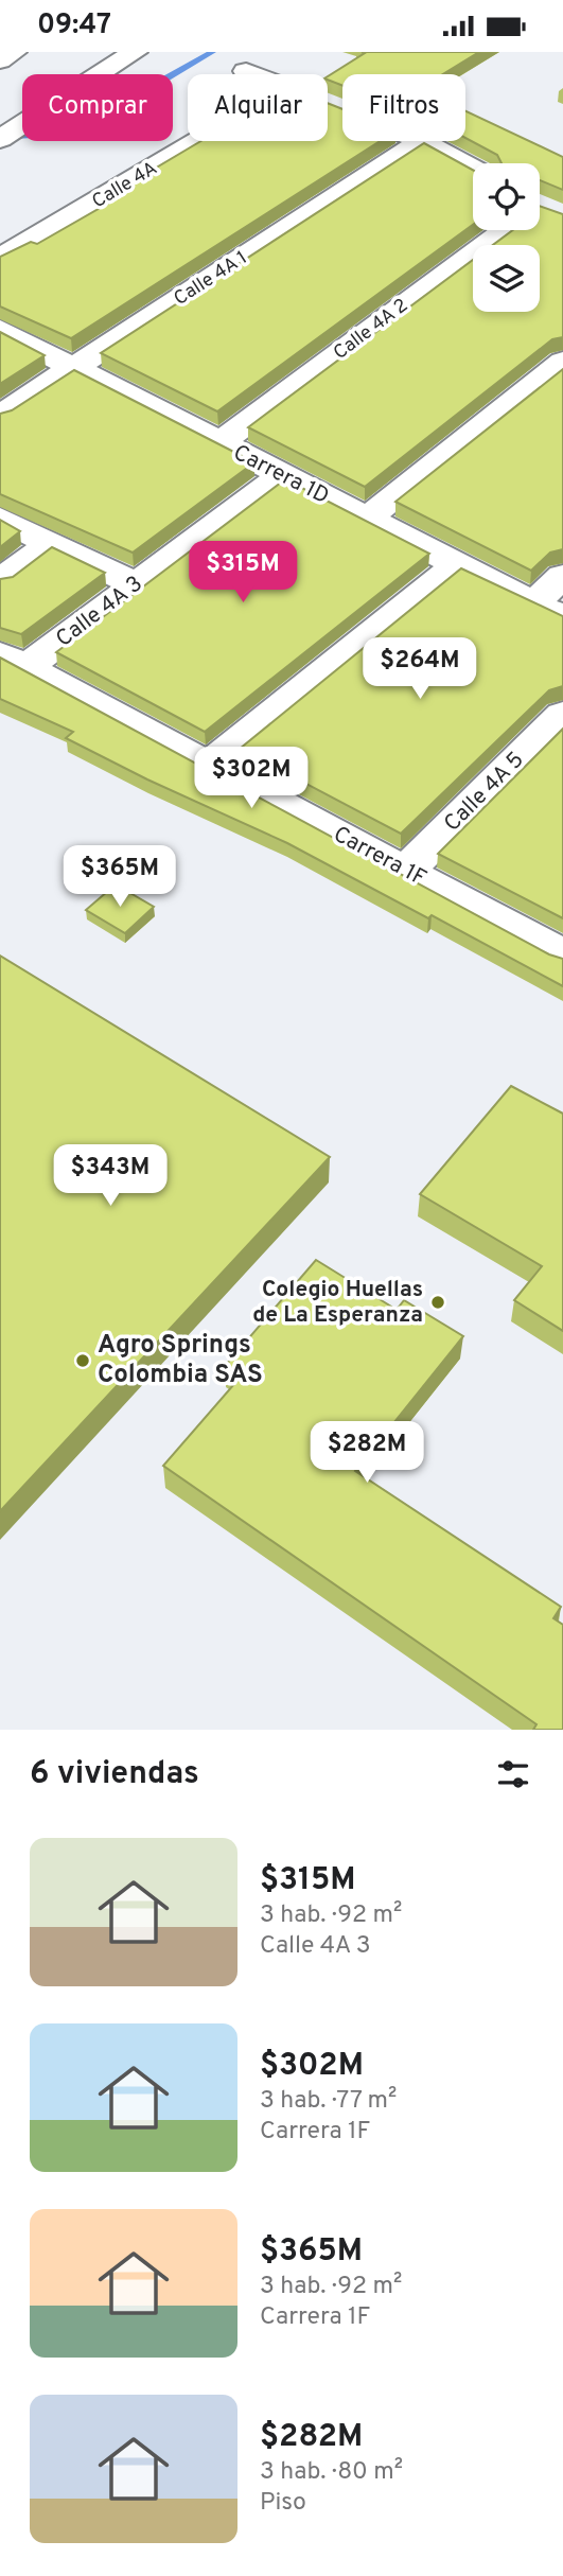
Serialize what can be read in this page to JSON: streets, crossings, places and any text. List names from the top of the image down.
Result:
{
  "streets": {
    "main road": [
      "Calle 4A",
      "Calle 4A 1",
      "Calle 4A 2",
      "Carrera 1D",
      "Calle 4A 3",
      "Calle 4A 5",
      "Carrera 1F"
    ]
  },
  "crossings": [
    ["Calle 4A 1", "Carrera 1D"],
    ["Calle 4A 2", "Carrera 1D"],
    ["Carrera 1D", "Calle 4A 3"],
    ["Calle 4A 3", "Carrera 1F"],
    ["Calle 4A 5", "Carrera 1F"]
  ],
  "places": ["Colegio Huellas de La Esperanza", "Agro Springs Colombia SAS"],
  "page": {
    "status": "09:47",
    "chip": ["Comprar", "Alquilar", "Filtros"],
    "price": [
      "$315M",
      "$264M",
      "$302M",
      "$365M",
      "$343M",
      "$282M"
    ],
    "heading": "6 viviendas",
    "list": [
      {
        "name": "$315M",
        "note": "3 hab. · 92 m² · Calle 4A 3"
      },
      {
        "name": "$302M",
        "note": "3 hab. · 77 m² · Carrera 1F"
      },
      {
        "name": "$365M",
        "note": "3 hab. · 92 m² · Carrera 1F"
      },
      {
        "name": "$282M",
        "note": "3 hab. · 80 m² · Piso"
      }
    ]
  }
}
